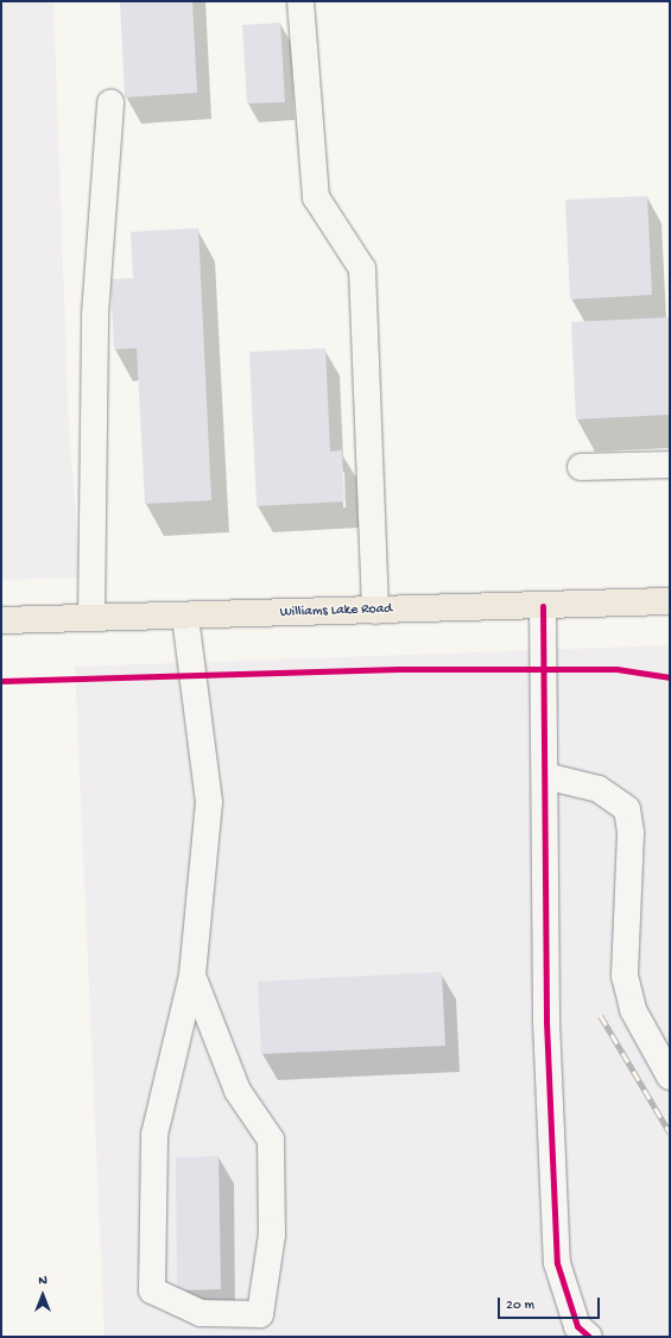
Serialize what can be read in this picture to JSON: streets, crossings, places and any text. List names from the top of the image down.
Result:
{
  "streets": {
    "main road": ["Williams Lake Road"]
  },
  "scale_bar": "20 m",
  "north": "top"
}
